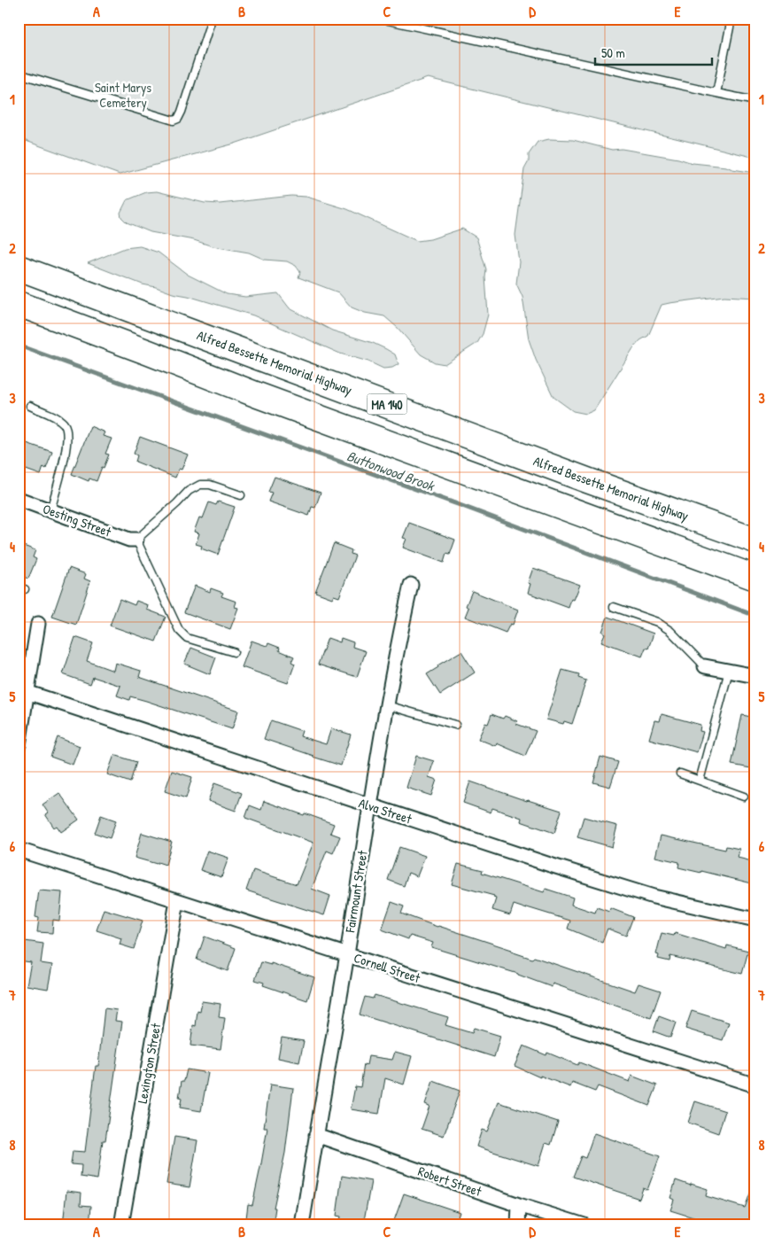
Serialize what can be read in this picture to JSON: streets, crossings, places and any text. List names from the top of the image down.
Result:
{
  "streets": {
    "highway": ["Alfred Bessette Memorial Highway", "MA 140"],
    "street": [
      "Oesting Street",
      "Alva Street",
      "Fairmount Street",
      "Cornell Street",
      "Lexington Street",
      "Robert Street"
    ]
  },
  "crossings": [
    ["Alva Street", "Fairmount Street"],
    ["Fairmount Street", "Cornell Street"],
    ["Fairmount Street", "Robert Street"],
    ["Cornell Street", "Lexington Street"]
  ],
  "water": ["Buttonwood Brook"],
  "parks": ["Saint Marys Cemetery"],
  "scale_bar": "50 m",
  "grid": {
    "columns": [
      "A",
      "B",
      "C",
      "D",
      "E"
    ],
    "rows": [
      "1",
      "2",
      "3",
      "4",
      "5",
      "6",
      "7",
      "8"
    ]
  }
}
